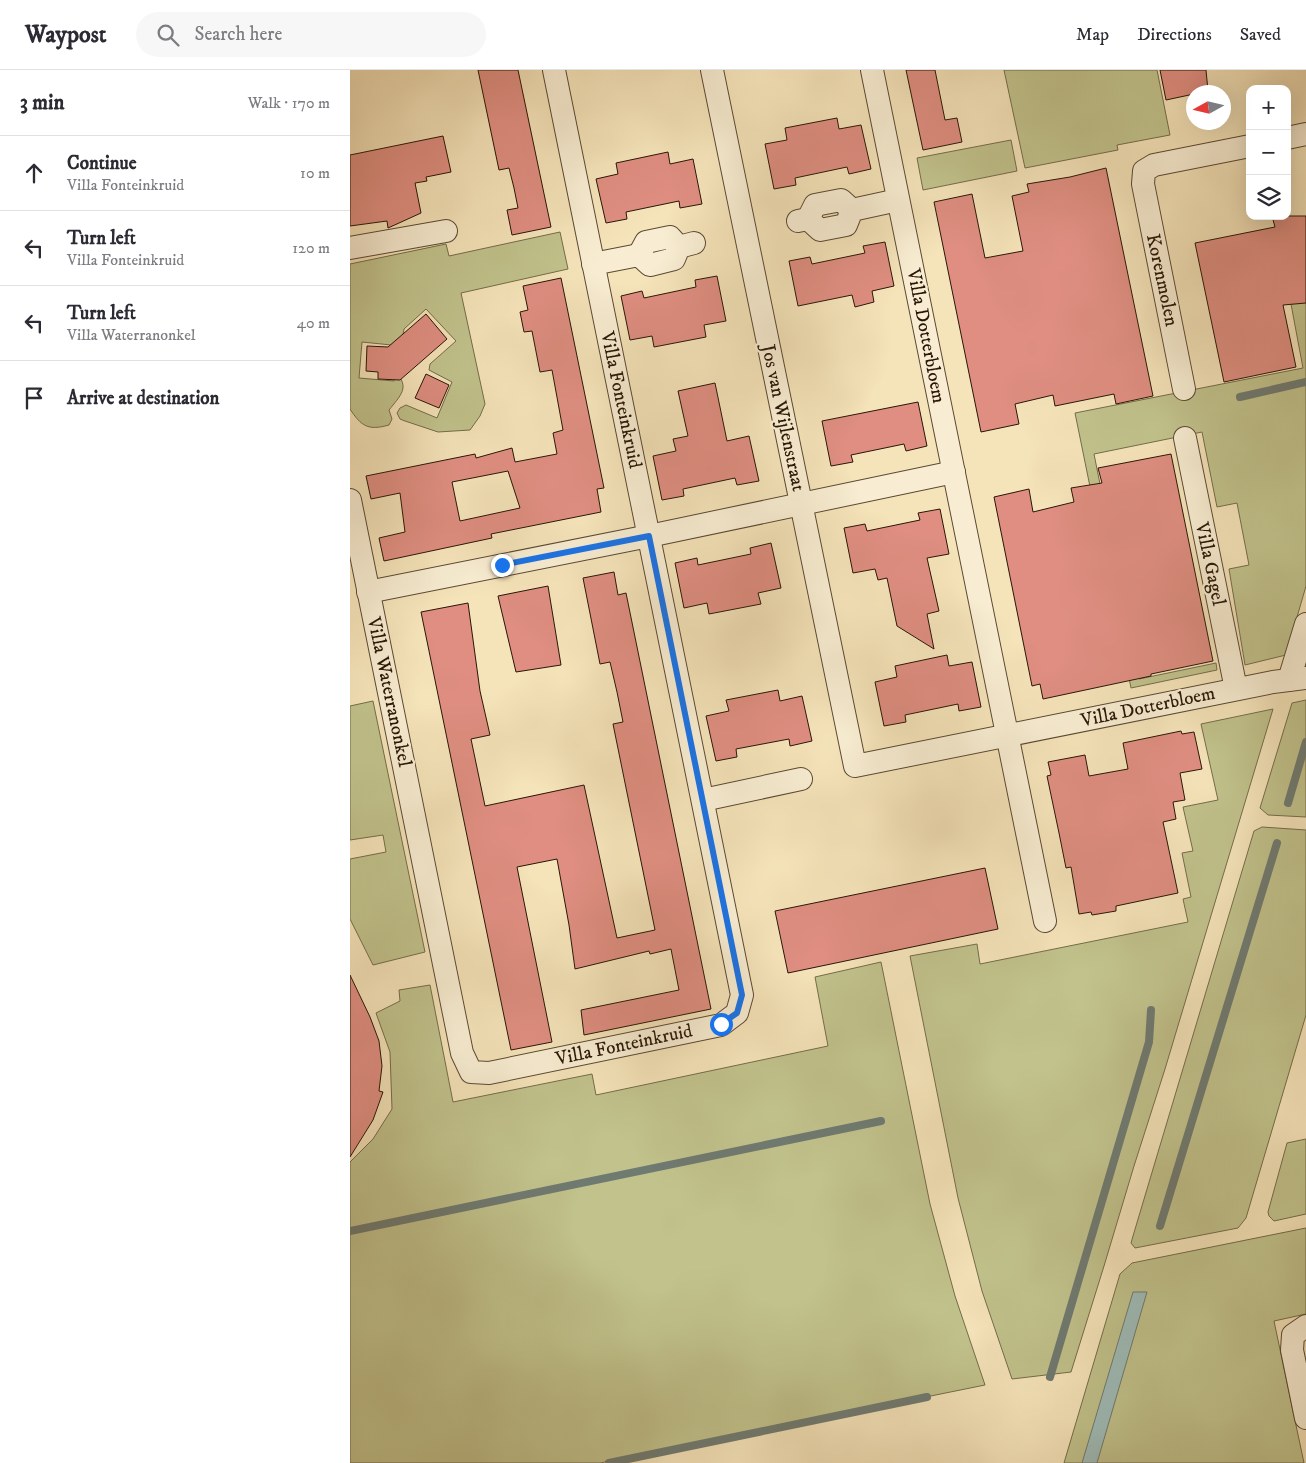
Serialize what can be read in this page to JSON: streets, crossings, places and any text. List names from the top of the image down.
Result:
{
  "streets": {
    "street": [
      "Korenmolen",
      "Villa Dotterbloem",
      "Villa Fonteinkruid",
      "Jos van Wijlenstraat",
      "Villa Gagel",
      "Villa Waterranonkel"
    ]
  },
  "crossings": [
    ["Villa Dotterbloem", "Jos van Wijlenstraat"],
    ["Villa Dotterbloem", "Villa Gagel"],
    ["Villa Fonteinkruid", "Villa Waterranonkel"]
  ],
  "north": "left",
  "page": {
    "header": "Waypost",
    "search": "Search here",
    "nav": ["Map", "Directions", "Saved"],
    "heading": ["3 min", "Walk · 170 m"],
    "map_buttons": ["+", "−"],
    "list": [
      ["Continue", "Villa Fonteinkruid", "10 m"],
      ["Turn left", "Villa Fonteinkruid", "120 m"],
      ["Turn left", "Villa Waterranonkel", "40 m"],
      "Arrive at destination"
    ]
  }
}
